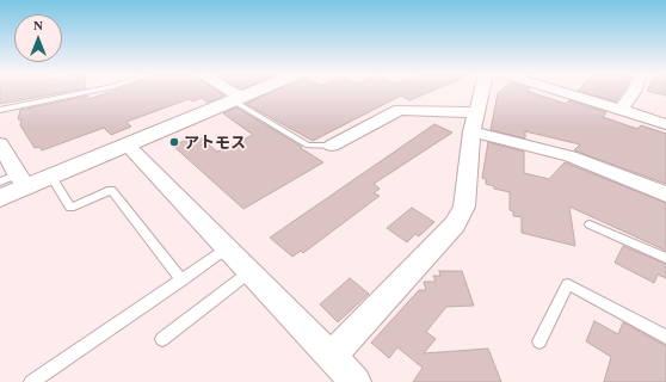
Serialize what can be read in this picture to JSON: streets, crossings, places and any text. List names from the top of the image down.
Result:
{
  "places": ["アトモス"],
  "north": "top"
}
